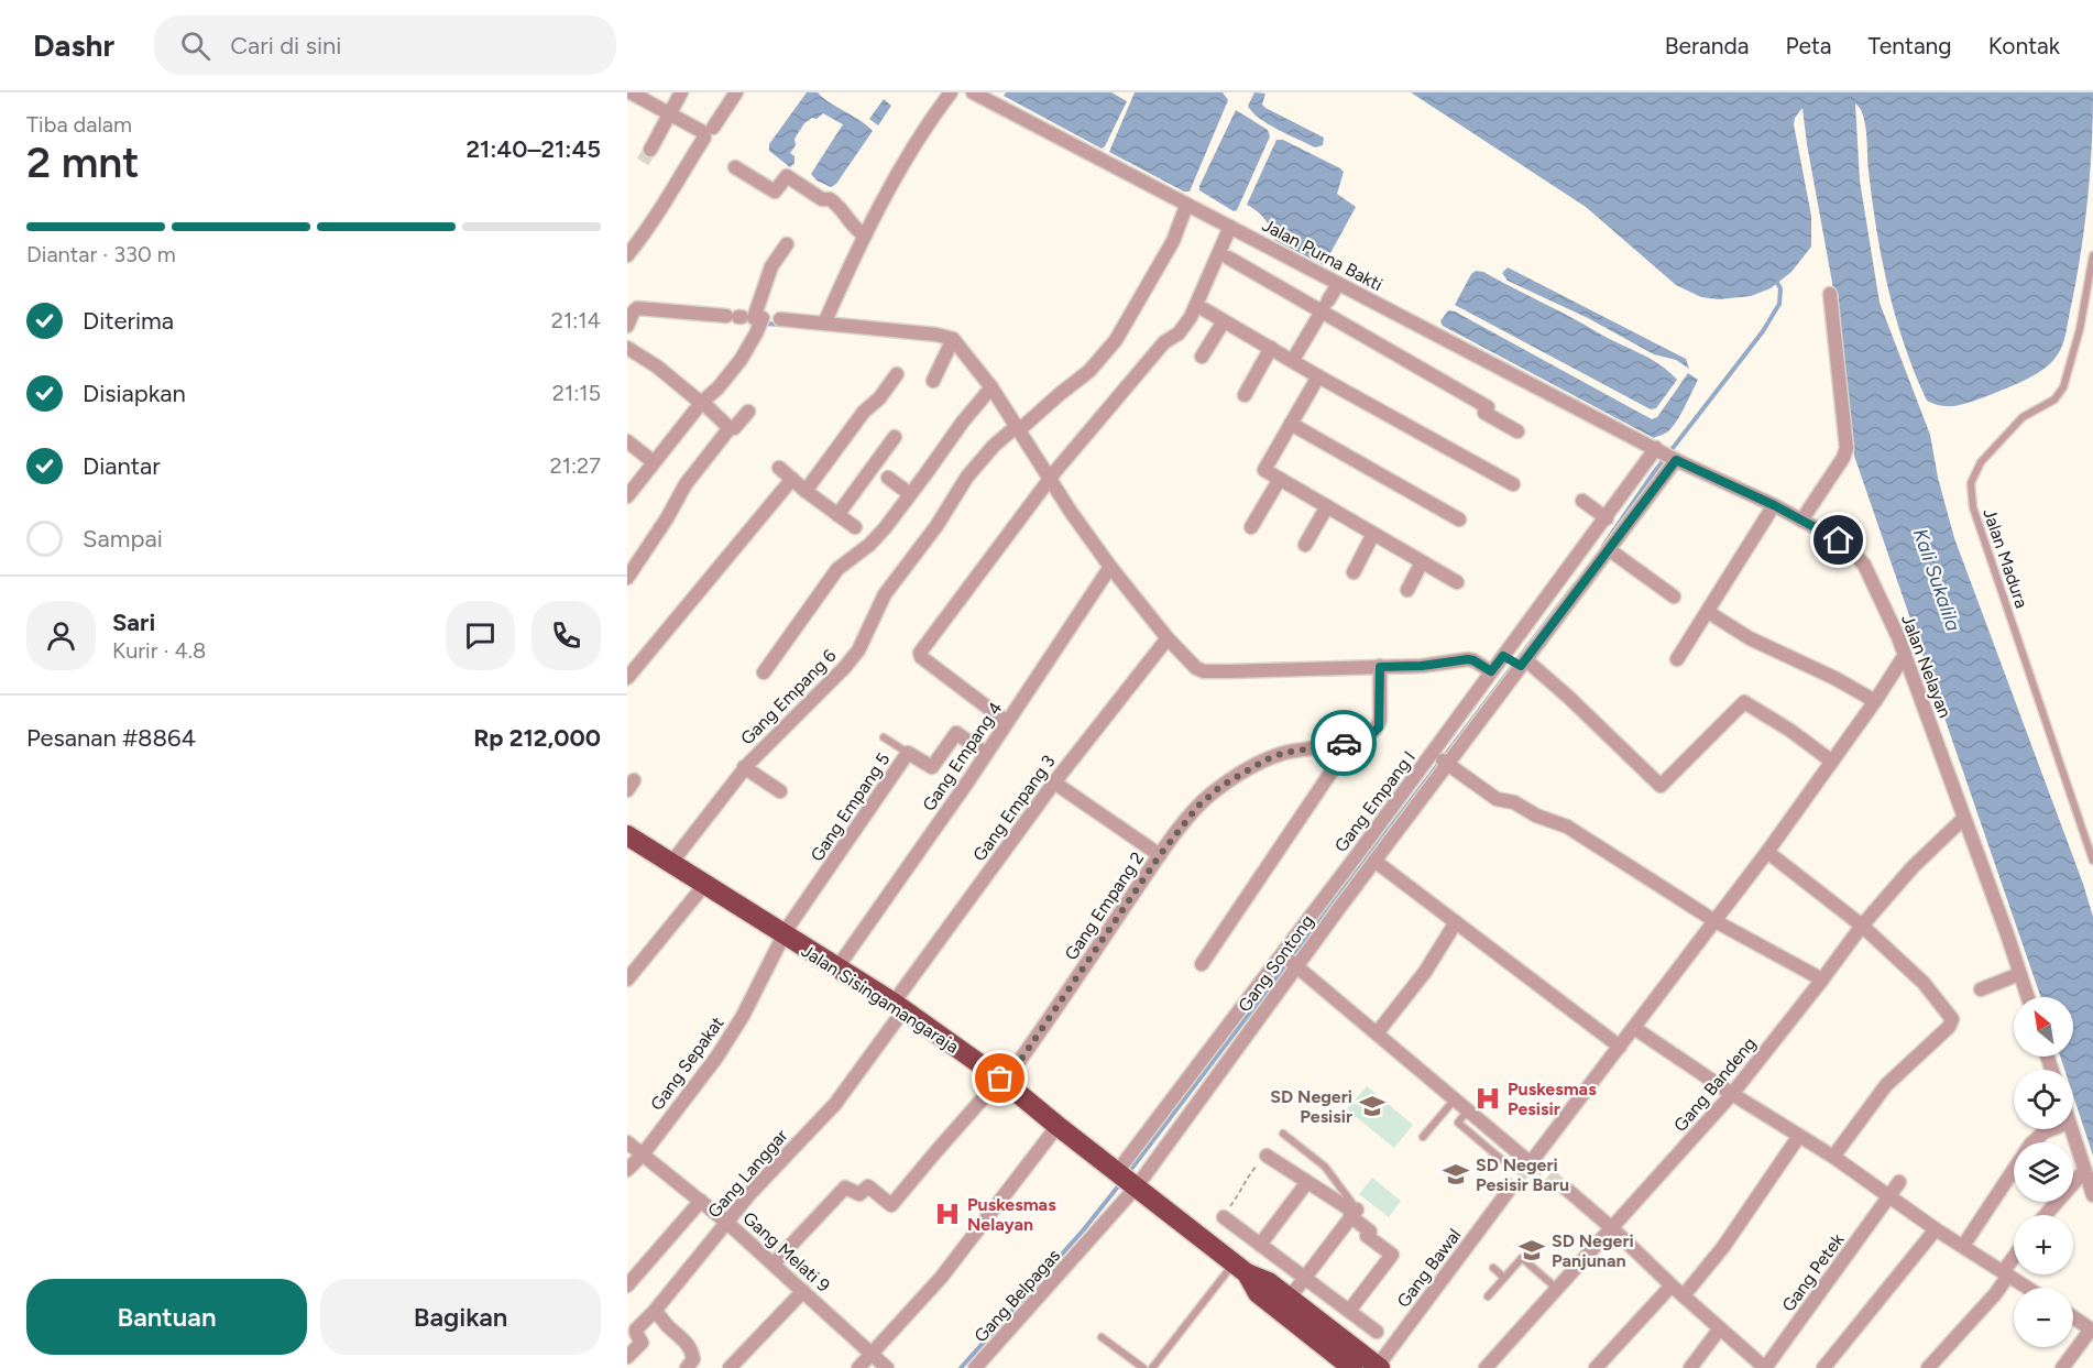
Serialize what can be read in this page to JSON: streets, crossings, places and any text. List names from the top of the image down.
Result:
{
  "streets": {
    "highway": ["Jalan Sisingamangaraja"],
    "street": [
      "Jalan Purna Bakti",
      "Jalan Nelayan",
      "Gang Empang 6",
      "Gang Empang 4",
      "Gang Empang I",
      "Gang Empang 5",
      "Gang Empang 3",
      "Gang Empang 2",
      "Gang Sontong",
      "Gang Sepakat",
      "Gang Bandeng",
      "Gang Langgar",
      "Gang Melati 9",
      "Gang Bawal",
      "Gang Petek",
      "Gang Belpagas"
    ],
    "lane": ["Jalan Madura"]
  },
  "crossings": [
    ["Jalan Purna Bakti", "Jalan Nelayan"],
    ["Jalan Purna Bakti", "Gang Empang 6"],
    ["Jalan Purna Bakti", "Gang Empang I"],
    ["Jalan Nelayan", "Gang Empang I"],
    ["Jalan Nelayan", "Gang Bandeng"],
    ["Gang Empang 6", "Jalan Sisingamangaraja"],
    ["Gang Empang 4", "Gang Empang 5"],
    ["Gang Empang 4", "Jalan Sisingamangaraja"],
    ["Gang Empang I", "Gang Sontong"],
    ["Gang Empang I", "Jalan Sisingamangaraja"],
    ["Gang Empang I", "Gang Belpagas"],
    ["Gang Empang 5", "Jalan Sisingamangaraja"],
    ["Gang Empang 5", "Gang Sepakat"],
    ["Gang Empang 3", "Jalan Sisingamangaraja"],
    ["Gang Empang 3", "Gang Langgar"],
    ["Gang Empang 2", "Jalan Sisingamangaraja"],
    ["Gang Empang 2", "Gang Melati 9"],
    ["Gang Sontong", "Jalan Sisingamangaraja"],
    ["Gang Sontong", "Gang Belpagas"],
    ["Jalan Sisingamangaraja", "Gang Sepakat"],
    ["Jalan Sisingamangaraja", "Gang Langgar"],
    ["Jalan Sisingamangaraja", "Gang Bawal"],
    ["Jalan Sisingamangaraja", "Gang Belpagas"],
    ["Gang Sepakat", "Gang Melati 9"],
    ["Gang Langgar", "Gang Melati 9"]
  ],
  "water": ["Kali Sukalila"],
  "places": {
    "hospital": ["Puskesmas Pesisir", "Puskesmas Nelayan"],
    "school or university": ["SD Negeri Pesisir", "SD Negeri Pesisir Baru", "SD Negeri Panjunan"]
  },
  "north": "top left",
  "page": {
    "header": "Dashr",
    "search": "Cari di sini",
    "nav": [
      "Beranda",
      "Peta",
      "Tentang",
      "Kontak"
    ],
    "heading": ["2 mnt", "Tiba dalam", "21:40–21:45"],
    "panel": [
      "Sari",
      "Kurir · 4.8",
      "Pesanan #8864",
      "Rp 212,000"
    ],
    "bar": "Diantar · 330 m",
    "list": [
      ["Diterima", "21:14"],
      ["Disiapkan", "21:15"],
      ["Diantar", "21:27"],
      "Sampai"
    ],
    "map_buttons": ["+", "−"],
    "buttons": ["Bantuan", "Bagikan"]
  }
}
